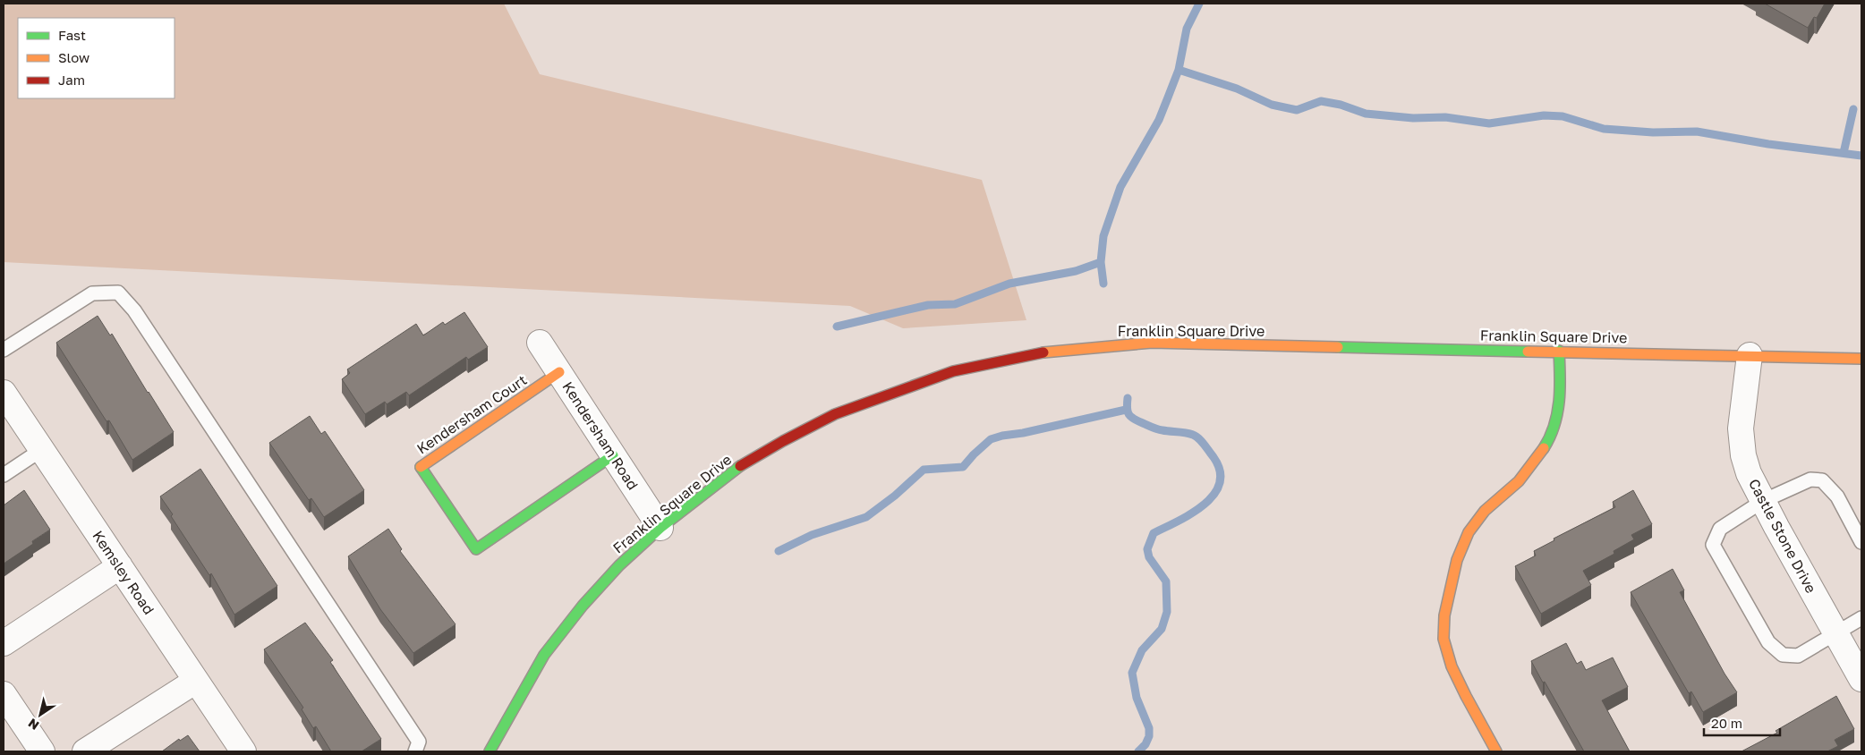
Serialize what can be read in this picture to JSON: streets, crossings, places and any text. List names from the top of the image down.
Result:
{
  "streets": {
    "street": [
      "Franklin Square Drive",
      "Kendersham Court",
      "Kendersham Road",
      "Castle Stone Drive",
      "Kemsley Road"
    ]
  },
  "crossings": [
    ["Franklin Square Drive", "Kendersham Road"],
    ["Franklin Square Drive", "Castle Stone Drive"],
    ["Kendersham Court", "Kendersham Road"]
  ],
  "legend": ["Fast", "Slow", "Jam"],
  "scale_bar": "20 m",
  "north": "bottom left"
}
